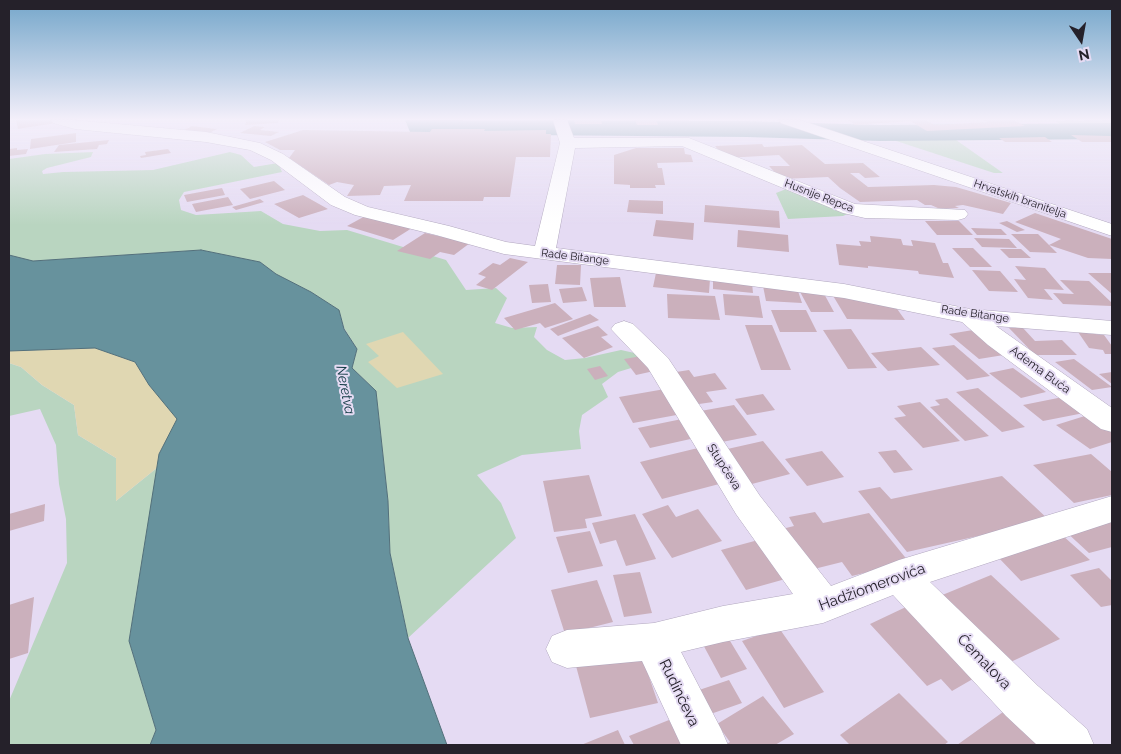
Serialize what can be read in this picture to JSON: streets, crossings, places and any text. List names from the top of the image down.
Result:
{
  "streets": {
    "street": [
      "Husnije Repca",
      "Hrvatskih branitelja",
      "Rade Bitange",
      "Adema Buća",
      "Stupčeva",
      "Hadžiomerovića",
      "Ćemalova",
      "Rudinčeva"
    ]
  },
  "crossings": [
    ["Rade Bitange", "Adema Buća"],
    ["Stupčeva", "Hadžiomerovića"],
    ["Hadžiomerovića", "Ćemalova"],
    ["Hadžiomerovića", "Rudinčeva"]
  ],
  "water": ["Neretva"],
  "north": "bottom"
}
